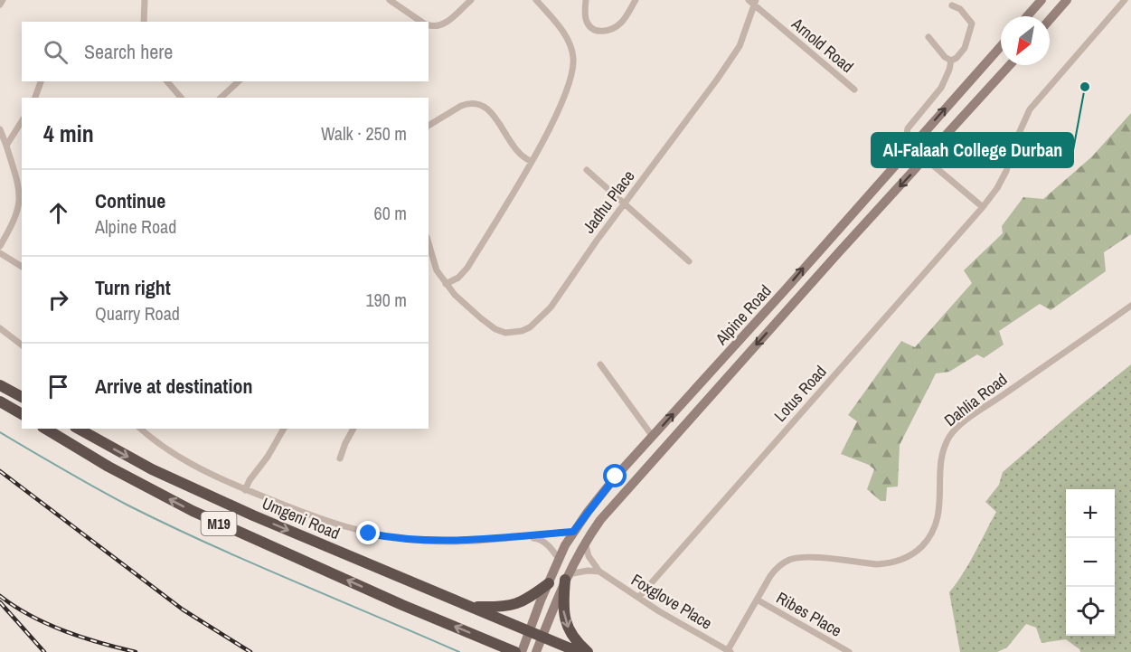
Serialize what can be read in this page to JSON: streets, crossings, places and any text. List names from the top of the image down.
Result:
{
  "streets": {
    "highway": ["Umgeni Road", "M19"],
    "main road": ["Alpine Road"],
    "street": [
      "Arnold Road",
      "Jadhu Place",
      "Lotus Road",
      "Dahlia Road",
      "Foxglove Place",
      "Ribes Place"
    ]
  },
  "crossings": [
    ["Arnold Road", "Jadhu Place"],
    ["Alpine Road", "Umgeni Road"],
    ["Alpine Road", "Foxglove Place"],
    ["Lotus Road", "Foxglove Place"],
    ["Dahlia Road", "Foxglove Place"],
    ["Dahlia Road", "Ribes Place"]
  ],
  "places": ["Al-Falaah College Durban"],
  "north": "bottom left",
  "page": {
    "search": "Search here",
    "heading": ["4 min", "Walk · 250 m"],
    "list": [
      ["Continue", "Alpine Road", "60 m"],
      ["Turn right", "Quarry Road", "190 m"],
      "Arrive at destination"
    ],
    "map_buttons": ["+", "−"]
  }
}
